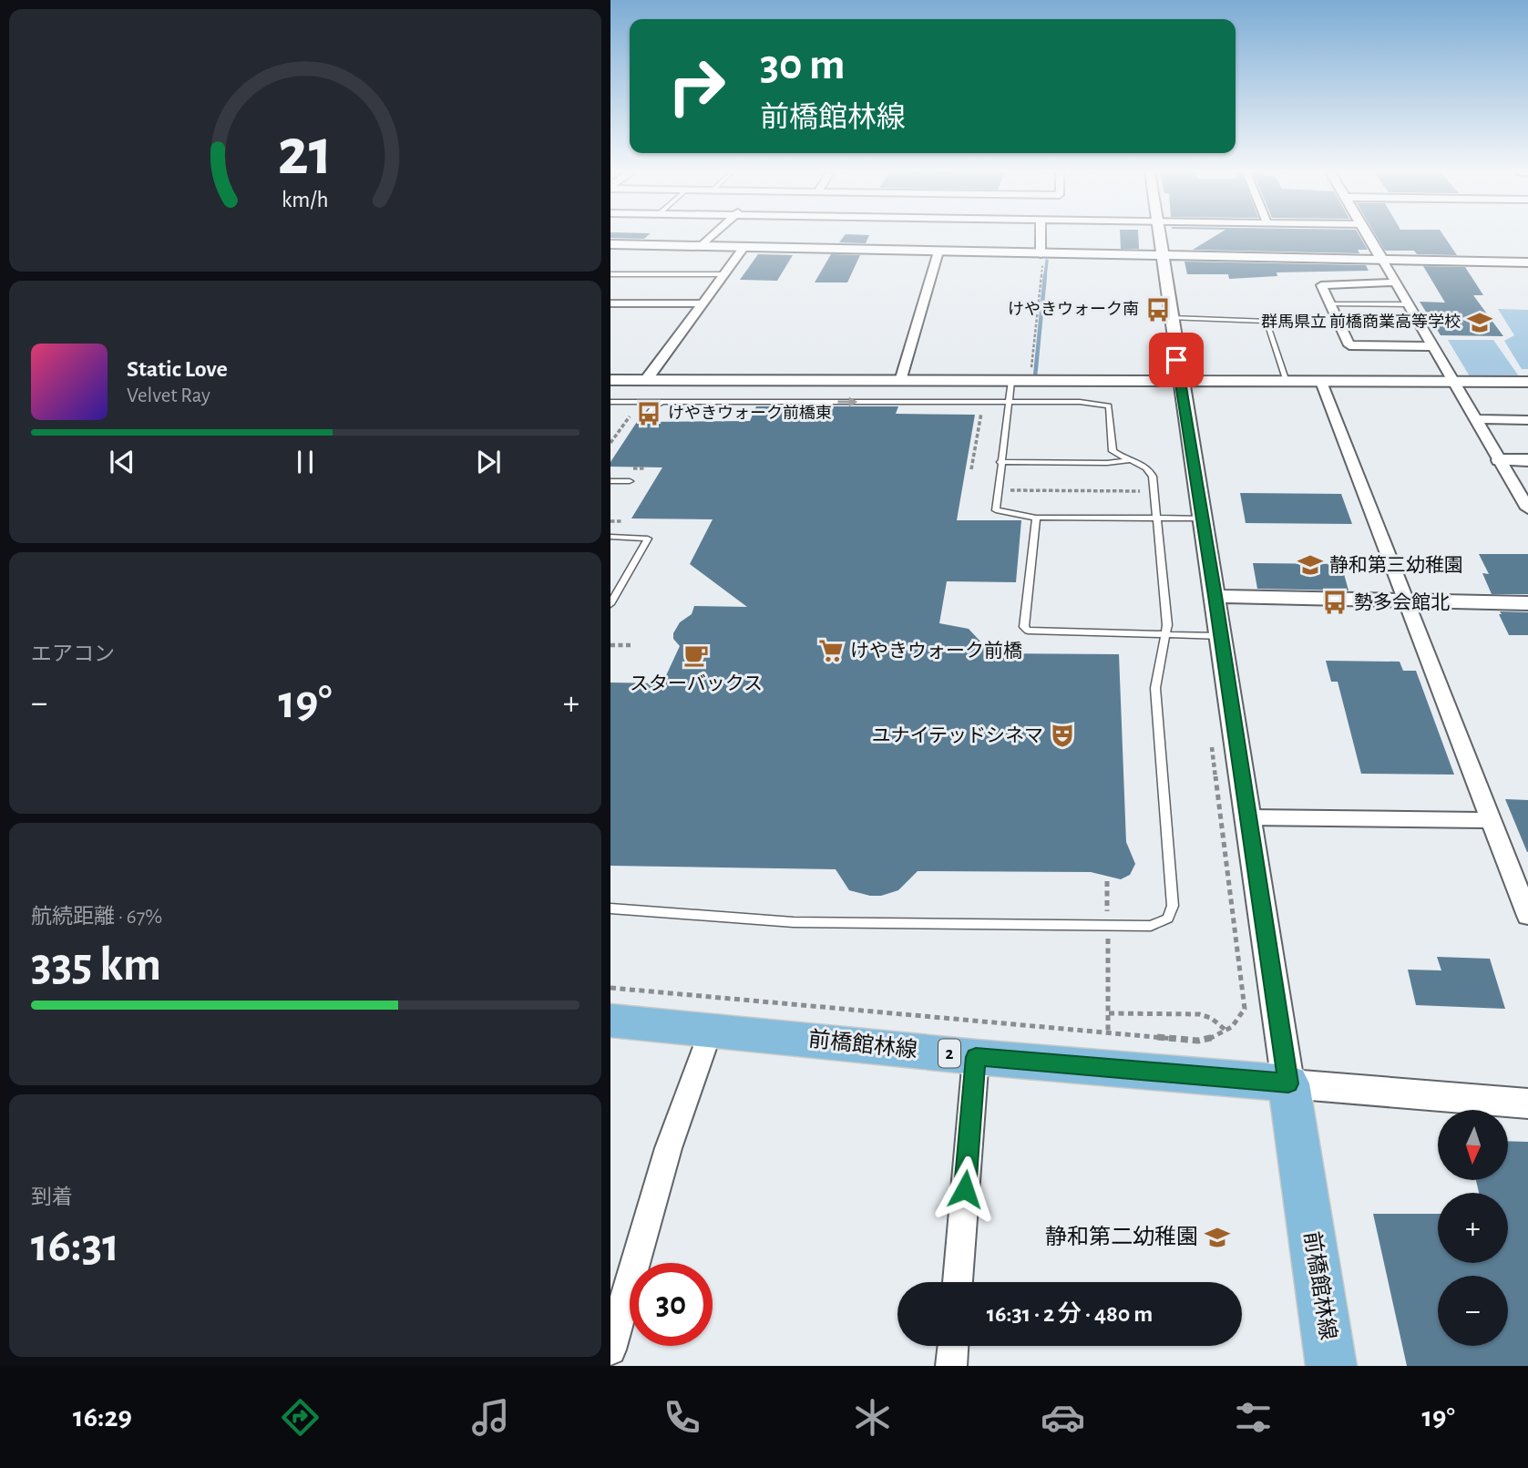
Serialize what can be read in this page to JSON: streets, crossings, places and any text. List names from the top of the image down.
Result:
{
  "streets": {
    "main road": ["前橋館林線", "2"]
  },
  "places": {
    "bus stop": ["けやきウォーク南", "けやきウォーク前橋東", "勢多会館北"],
    "school or university": ["群馬県立 前橋商業高等学校", "静和第三幼稚園", "静和第二幼稚園"],
    "supermarket": ["けやきウォーク前橋"],
    "cafe": ["スターバックス"],
    "theatre": ["ユナイテッドシネマ"]
  },
  "north": "bottom",
  "page": {
    "turn": ["30 m", "前橋館林線"],
    "song": ["Static Love", "Velvet Ray"],
    "tile": [
      "エアコン",
      ["航続距離 · 67%", "335 km"],
      ["到着", "16:31"]
    ],
    "heat": ["−", "19°", "+"],
    "map_buttons": ["+", "−"],
    "limit": "30",
    "trip": "16:31 · 2 分 · 480 m",
    "tabs": ["16:29", "19°"],
    "gauge": ["21", "km/h"]
  }
}
